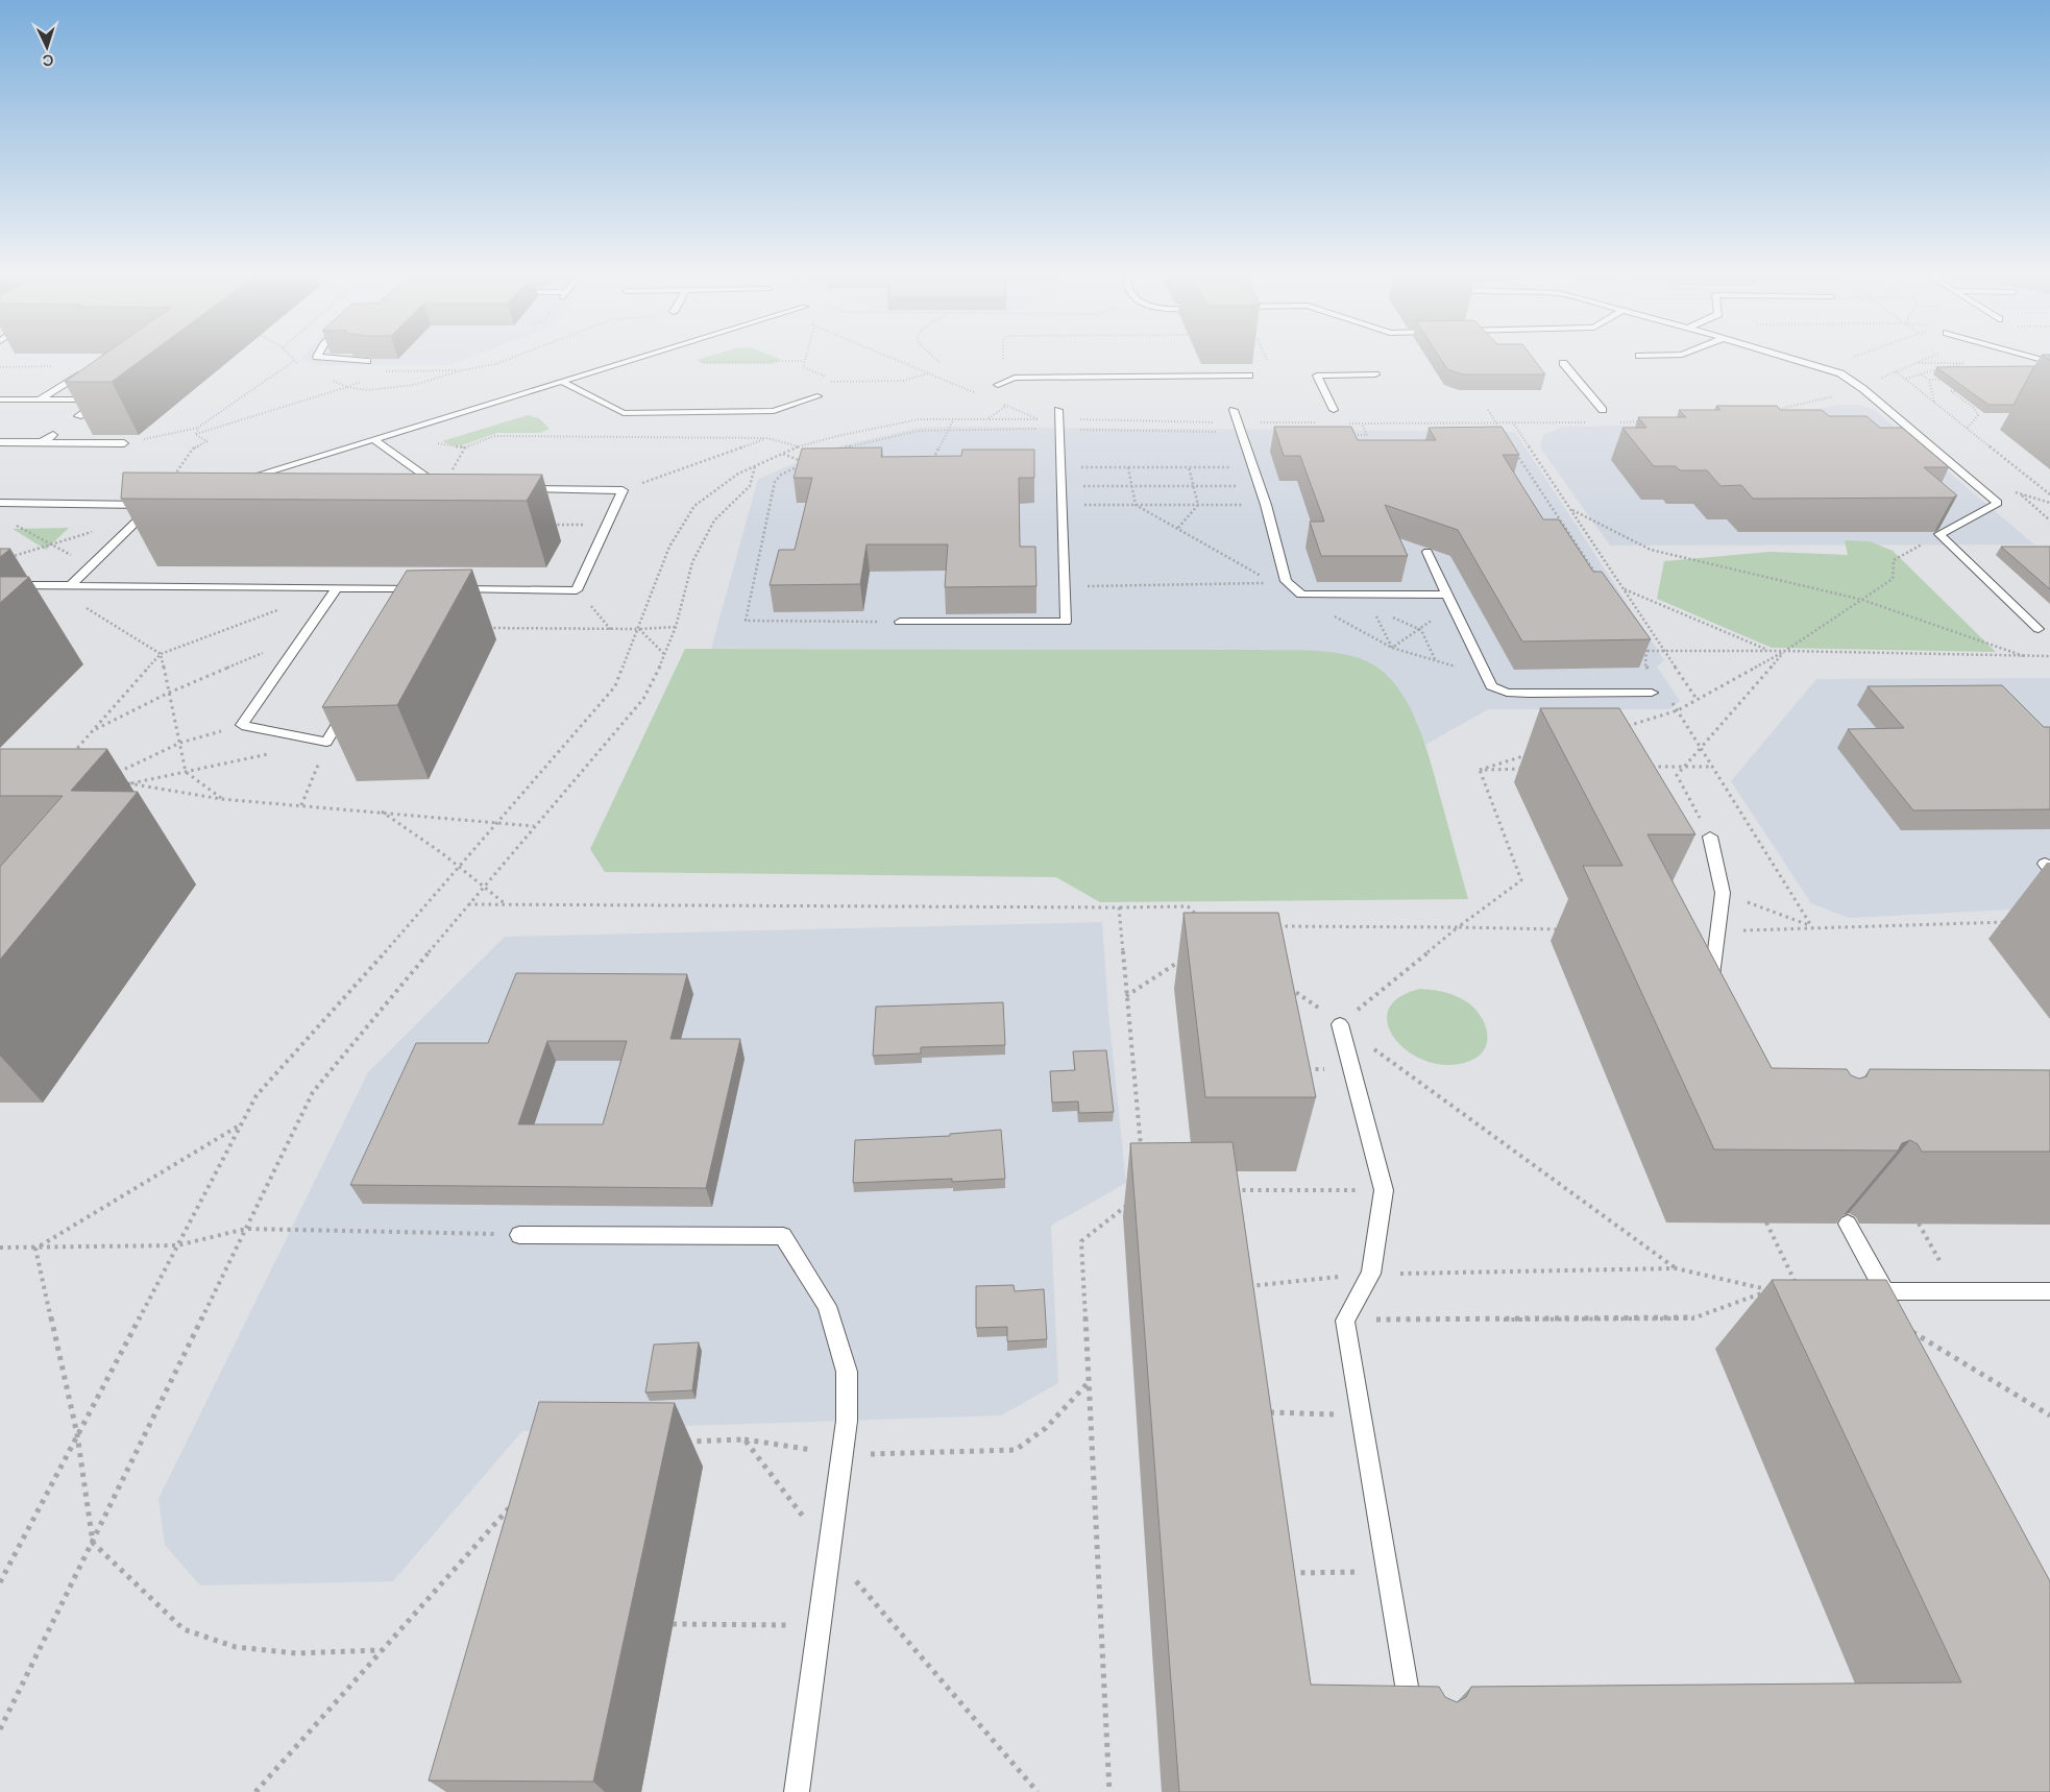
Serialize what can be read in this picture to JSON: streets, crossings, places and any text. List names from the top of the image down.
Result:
{
  "north": "bottom"
}
